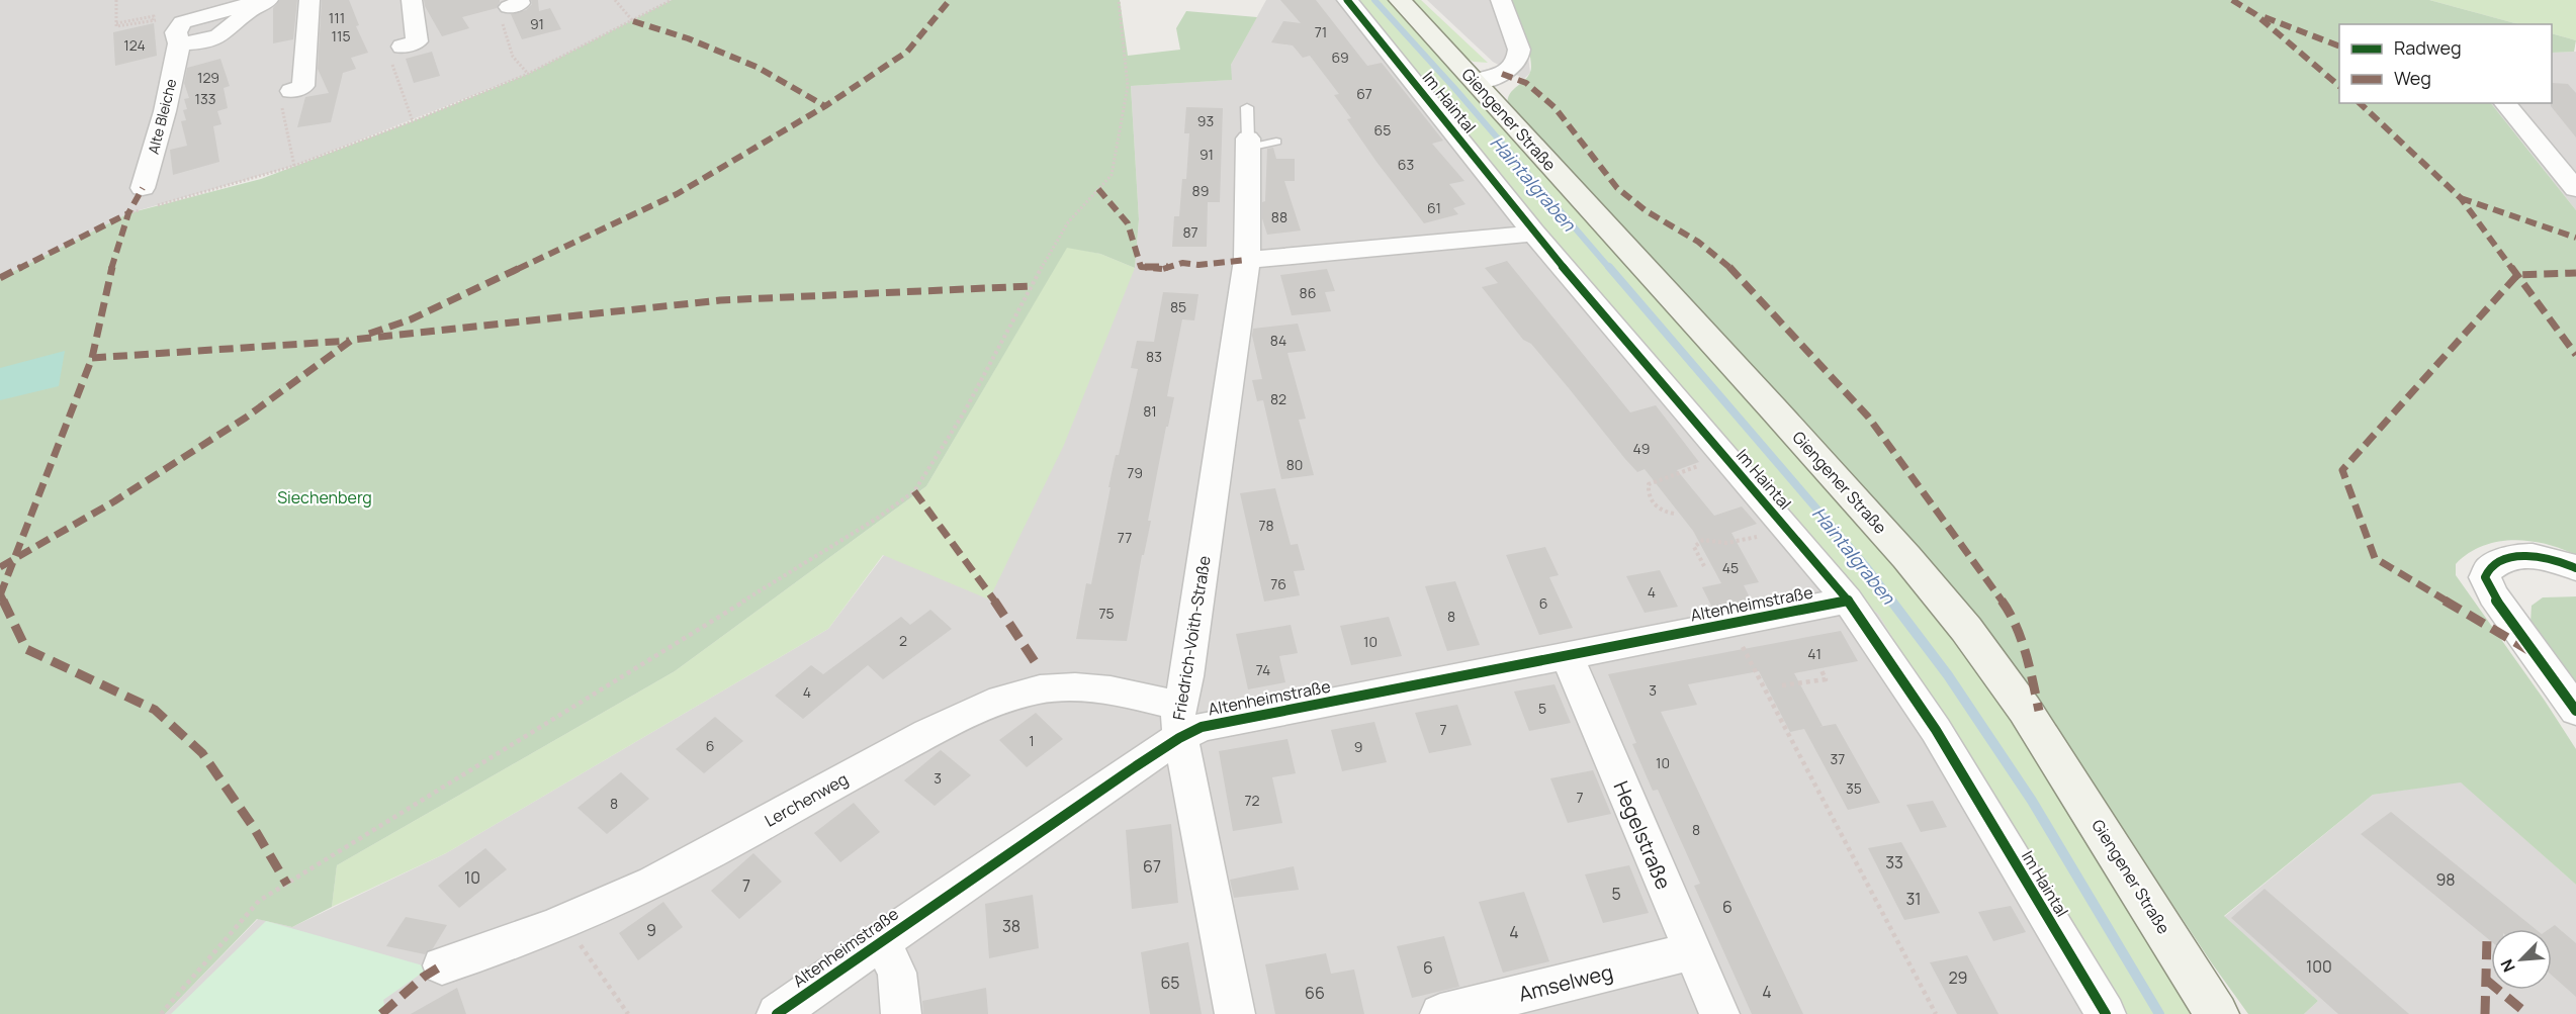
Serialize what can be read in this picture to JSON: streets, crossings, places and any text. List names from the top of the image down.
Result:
{
  "streets": {
    "main road": ["Giengener Straße"],
    "street": [
      "Im Haintal",
      "Alte Bleiche",
      "Altenheimstraße",
      "Friedrich-Voith-Straße",
      "Lerchenweg",
      "Hegelstraße",
      "Amselweg"
    ]
  },
  "crossings": [
    ["Im Haintal", "Altenheimstraße"],
    ["Altenheimstraße", "Friedrich-Voith-Straße"],
    ["Altenheimstraße", "Lerchenweg"],
    ["Altenheimstraße", "Hegelstraße"],
    ["Friedrich-Voith-Straße", "Lerchenweg"],
    ["Hegelstraße", "Amselweg"]
  ],
  "water": ["Haintalgraben"],
  "parks": ["Siechenberg"],
  "house_numbers": [
    "111",
    "91",
    "71",
    "115",
    "124",
    "69",
    "129",
    "67",
    "133",
    "93",
    "65",
    "91",
    "63",
    "89",
    "61",
    "88",
    "87",
    "86",
    "85",
    "84",
    "83",
    "82",
    "81",
    "49",
    "80",
    "79",
    "78",
    "77",
    "45",
    "76",
    "4",
    "6",
    "75",
    "8",
    "2",
    "10",
    "41",
    "74",
    "3",
    "4",
    "5",
    "7",
    "1",
    "6",
    "9",
    "37",
    "10",
    "3",
    "35",
    "7",
    "72",
    "8",
    "8",
    "33",
    "67",
    "10",
    "98",
    "7",
    "5",
    "31",
    "6",
    "38",
    "9",
    "4",
    "100",
    "6",
    "29",
    "65",
    "4",
    "66"
  ],
  "legend": ["Radweg", "Weg"],
  "north": "bottom left"
}
